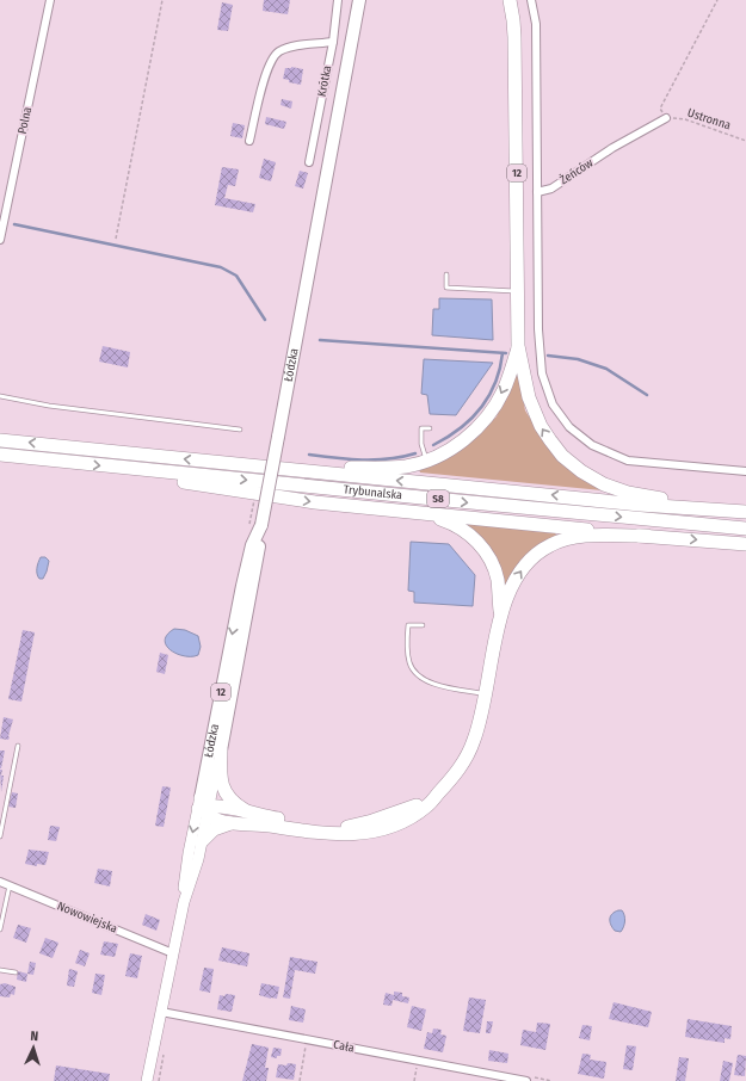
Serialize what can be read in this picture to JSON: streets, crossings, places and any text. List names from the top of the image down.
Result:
{
  "streets": {
    "highway": ["12", "Trybunalska", "S8"],
    "main road": ["Łódzka"],
    "street": [
      "Krótka",
      "Polna",
      "Żeńców",
      "Nowowiejska",
      "Cała"
    ],
    "path": ["Ustronna"]
  },
  "crossings": [
    ["Ustronna", "Żeńców"],
    ["12", "Łódzka"],
    ["12", "Trybunalska"],
    ["Łódzka", "Nowowiejska"],
    ["Łódzka", "Cała"]
  ],
  "north": "top"
}
